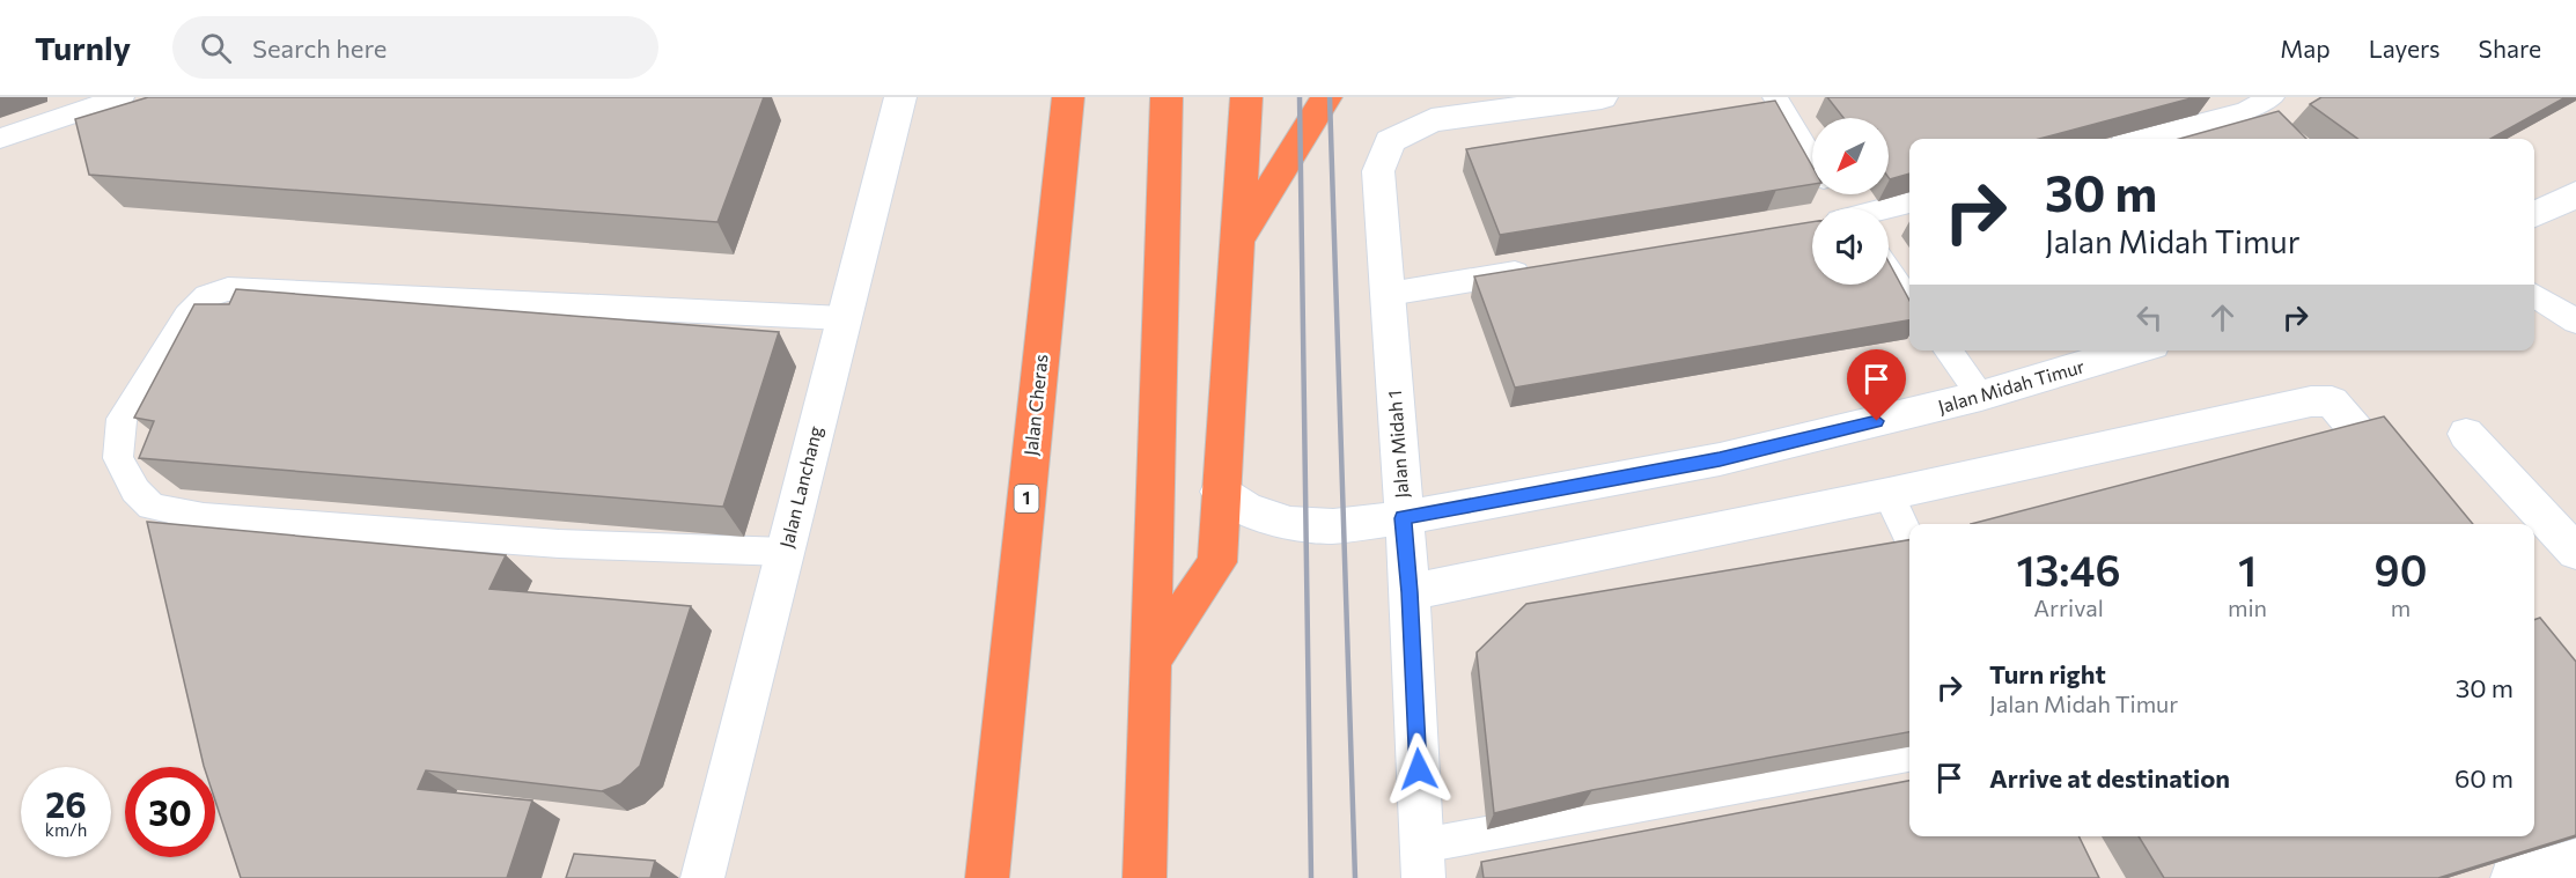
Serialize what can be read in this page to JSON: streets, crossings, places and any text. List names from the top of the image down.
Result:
{
  "streets": {
    "highway": ["Jalan Cheras", "1"],
    "street": ["Jalan Midah Timur", "Jalan Midah 1", "Jalan Lanchang"]
  },
  "crossings": [
    ["Jalan Midah Timur", "Jalan Midah 1"]
  ],
  "north": "bottom left",
  "page": {
    "header": "Turnly",
    "search": "Search here",
    "nav": ["Map", "Layers", "Share"],
    "turn": ["30 m", "Jalan Midah Timur"],
    "eta": [
      "13:46",
      "Arrival",
      "1",
      "min",
      "90",
      "m"
    ],
    "list": [
      {
        "name": "Turn right",
        "note": "Jalan Midah Timur",
        "value": "30 m"
      },
      {
        "name": "Arrive at destination",
        "value": "60 m"
      }
    ],
    "speed": "26 km/h",
    "limit": "30"
  }
}
